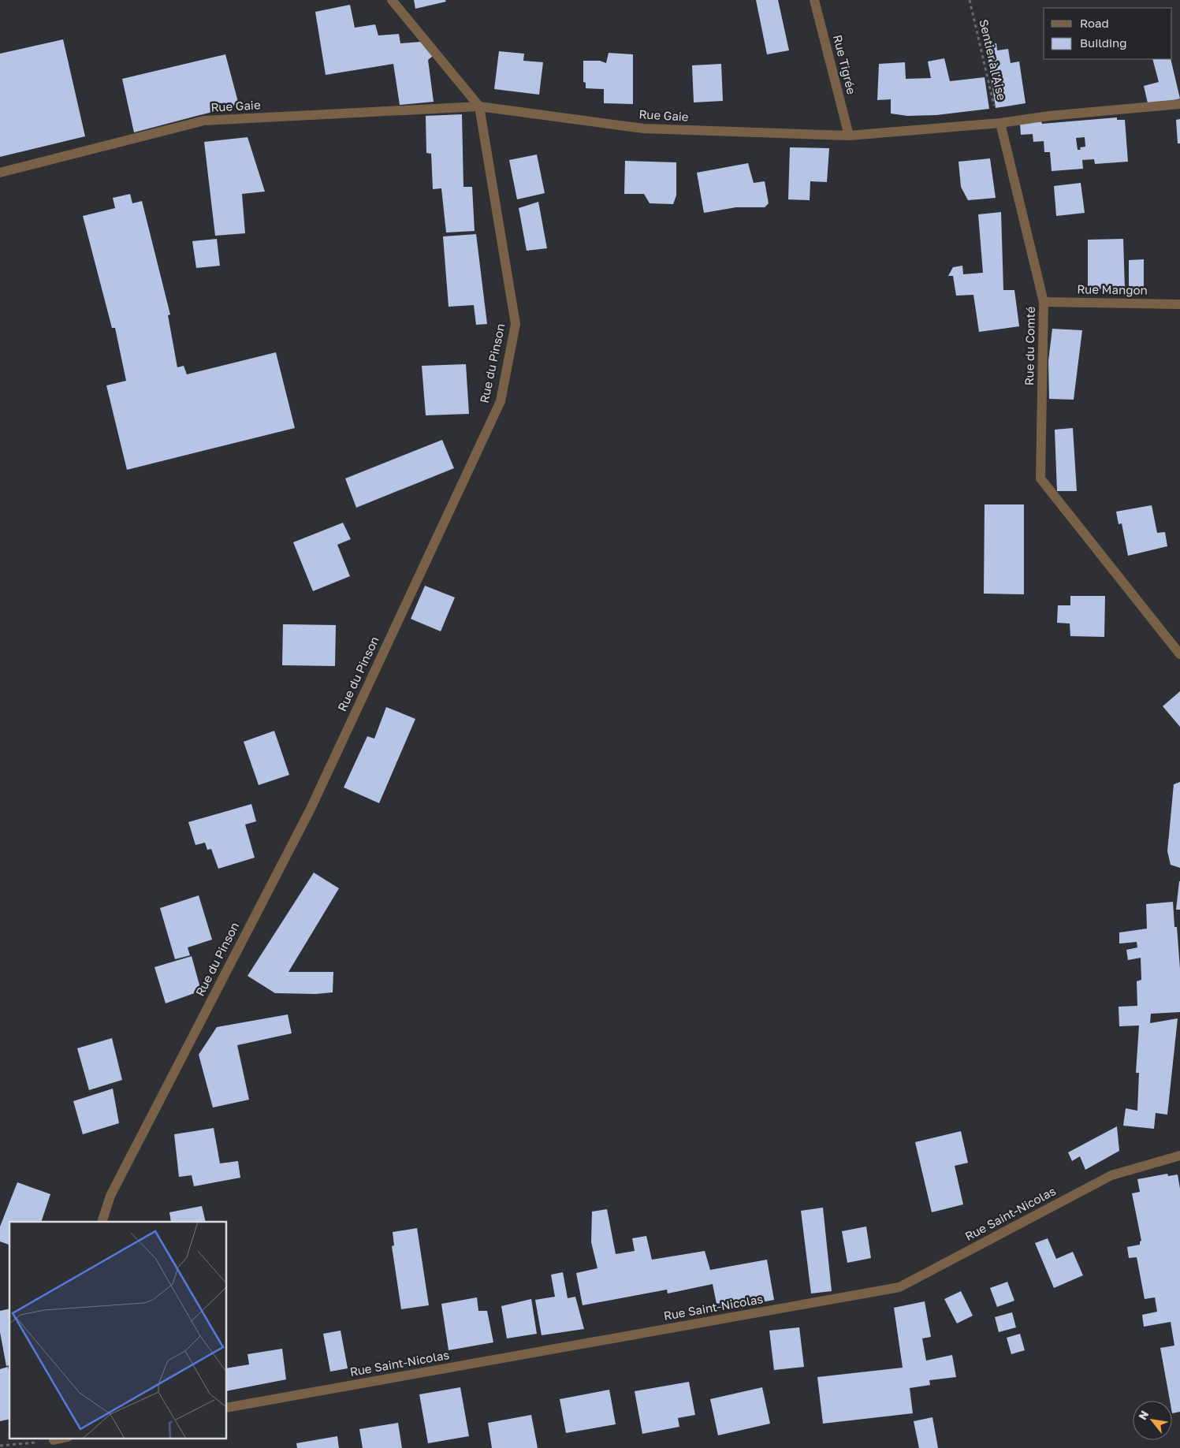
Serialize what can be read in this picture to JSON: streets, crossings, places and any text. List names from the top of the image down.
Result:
{
  "streets": {
    "street": [
      "Rue Tigrée",
      "Rue Gaie",
      "Rue Mangon",
      "Rue du Comté",
      "Rue du Pinson",
      "Rue Saint-Nicolas"
    ],
    "path": ["Sentier à l'Aise"]
  },
  "crossings": [
    ["Sentier à l'Aise", "Rue du Comté"],
    ["Rue Tigrée", "Rue Gaie"],
    ["Rue Gaie", "Rue du Pinson"],
    ["Rue Mangon", "Rue du Comté"]
  ],
  "legend": ["Road", "Building"],
  "north": "top left"
}
